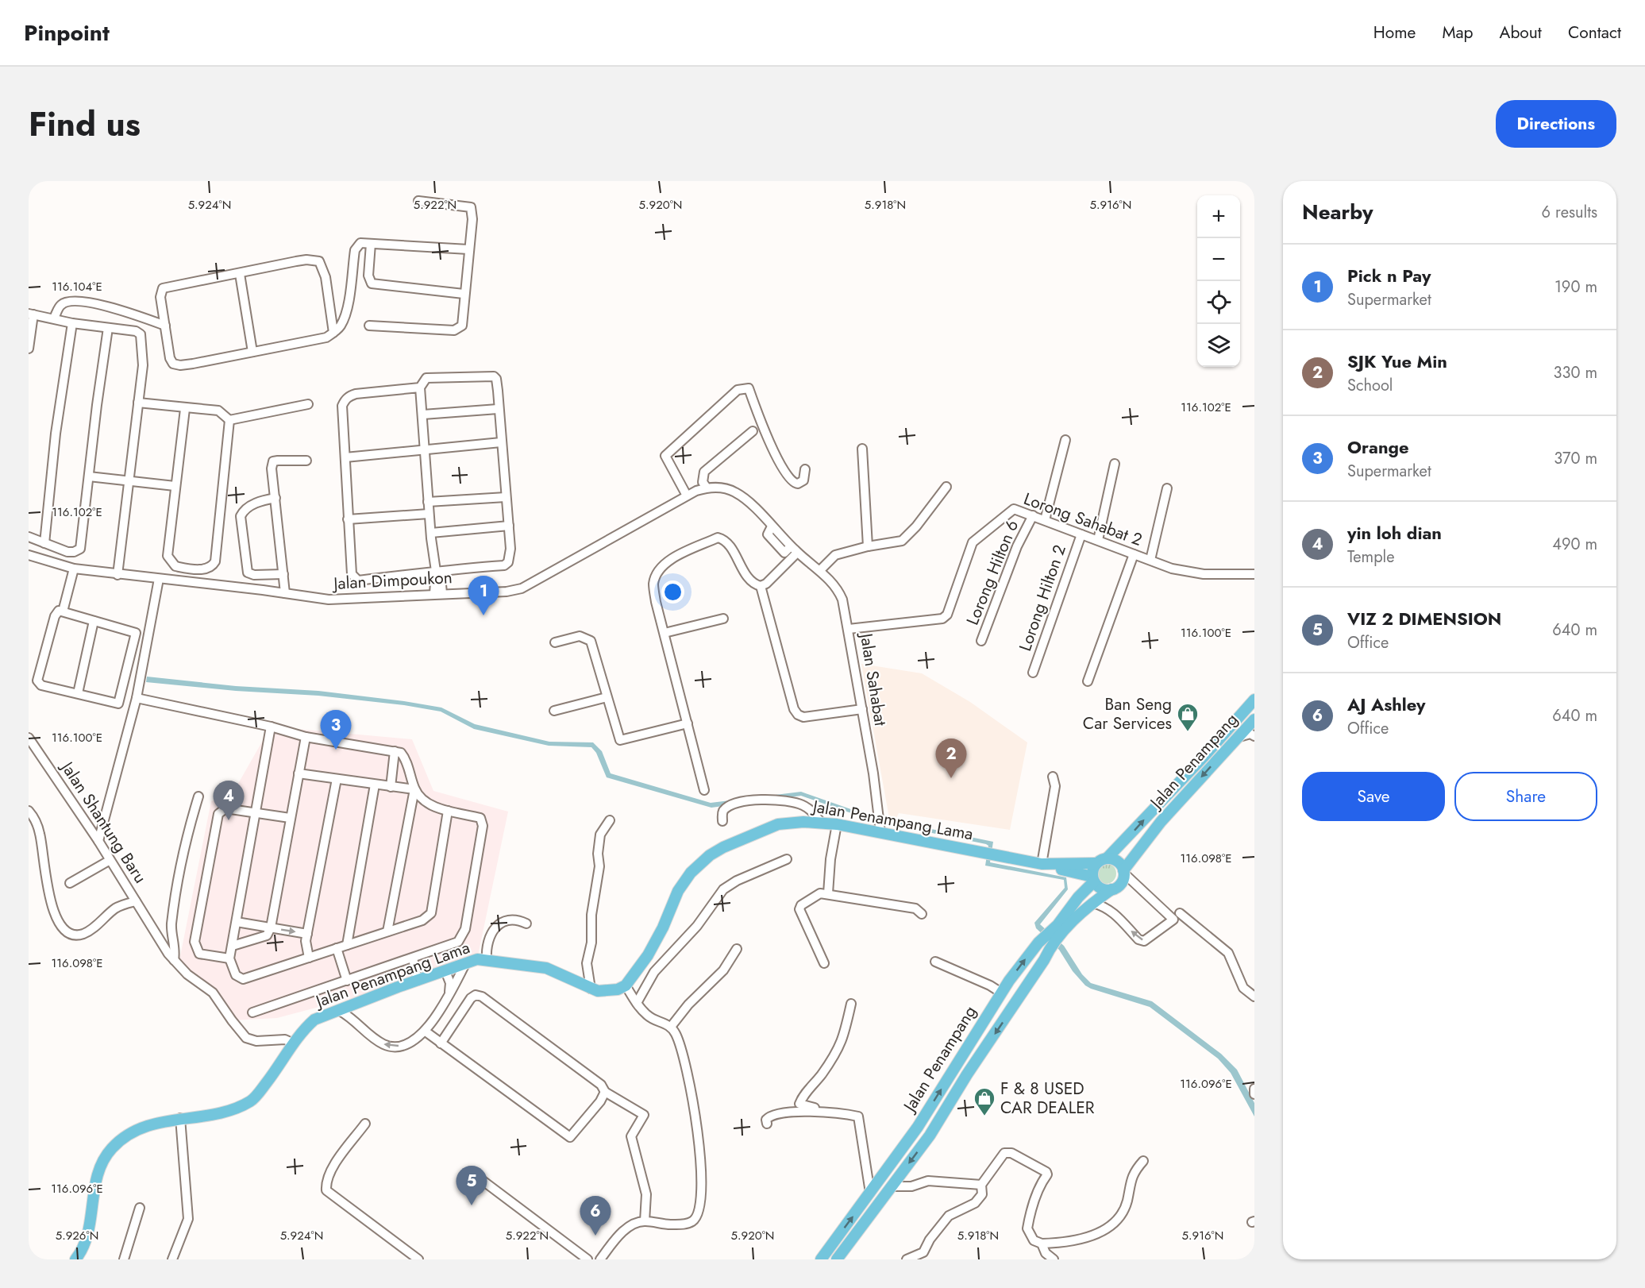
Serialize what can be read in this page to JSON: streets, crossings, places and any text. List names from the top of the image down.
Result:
{
  "streets": {
    "main road": ["Jalan Penampang", "Jalan Penampang Lama"],
    "street": [
      "Lorong Sahabat 2",
      "Lorong Hilton 6",
      "Jalan Dimpoukon",
      "Lorong Hilton 2",
      "Jalan Sahabat",
      "Jalan Shantung Baru"
    ]
  },
  "crossings": [
    ["Lorong Sahabat 2", "Lorong Hilton 6"],
    ["Lorong Sahabat 2", "Lorong Hilton 2"],
    ["Lorong Sahabat 2", "Jalan Sahabat"],
    ["Jalan Dimpoukon", "Jalan Sahabat"],
    ["Jalan Sahabat", "Jalan Penampang Lama"],
    ["Jalan Penampang", "Jalan Penampang Lama"],
    ["Jalan Penampang Lama", "Jalan Shantung Baru"]
  ],
  "places": {
    "shop": ["Ban Seng Car Services", "F & 8 USED CAR DEALER"]
  },
  "page": {
    "header": "Pinpoint",
    "nav": [
      "Home",
      "Map",
      "About",
      "Contact"
    ],
    "title": "Find us",
    "buttons": [
      "Directions",
      ["Save", "Share"]
    ],
    "heading": ["Nearby", "6 results"],
    "map_buttons": ["+", "−"],
    "list": [
      {
        "mark": "1",
        "name": "Pick n Pay",
        "note": "Supermarket",
        "value": "190 m"
      },
      {
        "mark": "2",
        "name": "SJK Yue Min",
        "note": "School",
        "value": "330 m"
      },
      {
        "mark": "3",
        "name": "Orange",
        "note": "Supermarket",
        "value": "370 m"
      },
      {
        "mark": "4",
        "name": "yin loh dian",
        "note": "Temple",
        "value": "490 m"
      },
      {
        "mark": "5",
        "name": "VIZ 2 DIMENSION",
        "note": "Office",
        "value": "640 m"
      },
      {
        "mark": "6",
        "name": "AJ Ashley",
        "note": "Office",
        "value": "640 m"
      }
    ],
    "pins": [
      "1",
      "3",
      "2",
      "4",
      "5",
      "6"
    ]
  },
  "coordinates": [
    "5.924°N",
    "5.922°N",
    "5.920°N",
    "5.918°N",
    "5.916°N",
    "116.104°E",
    "116.102°E",
    "116.100°E",
    "116.098°E",
    "116.096°E",
    "5.926°N"
  ]
}
